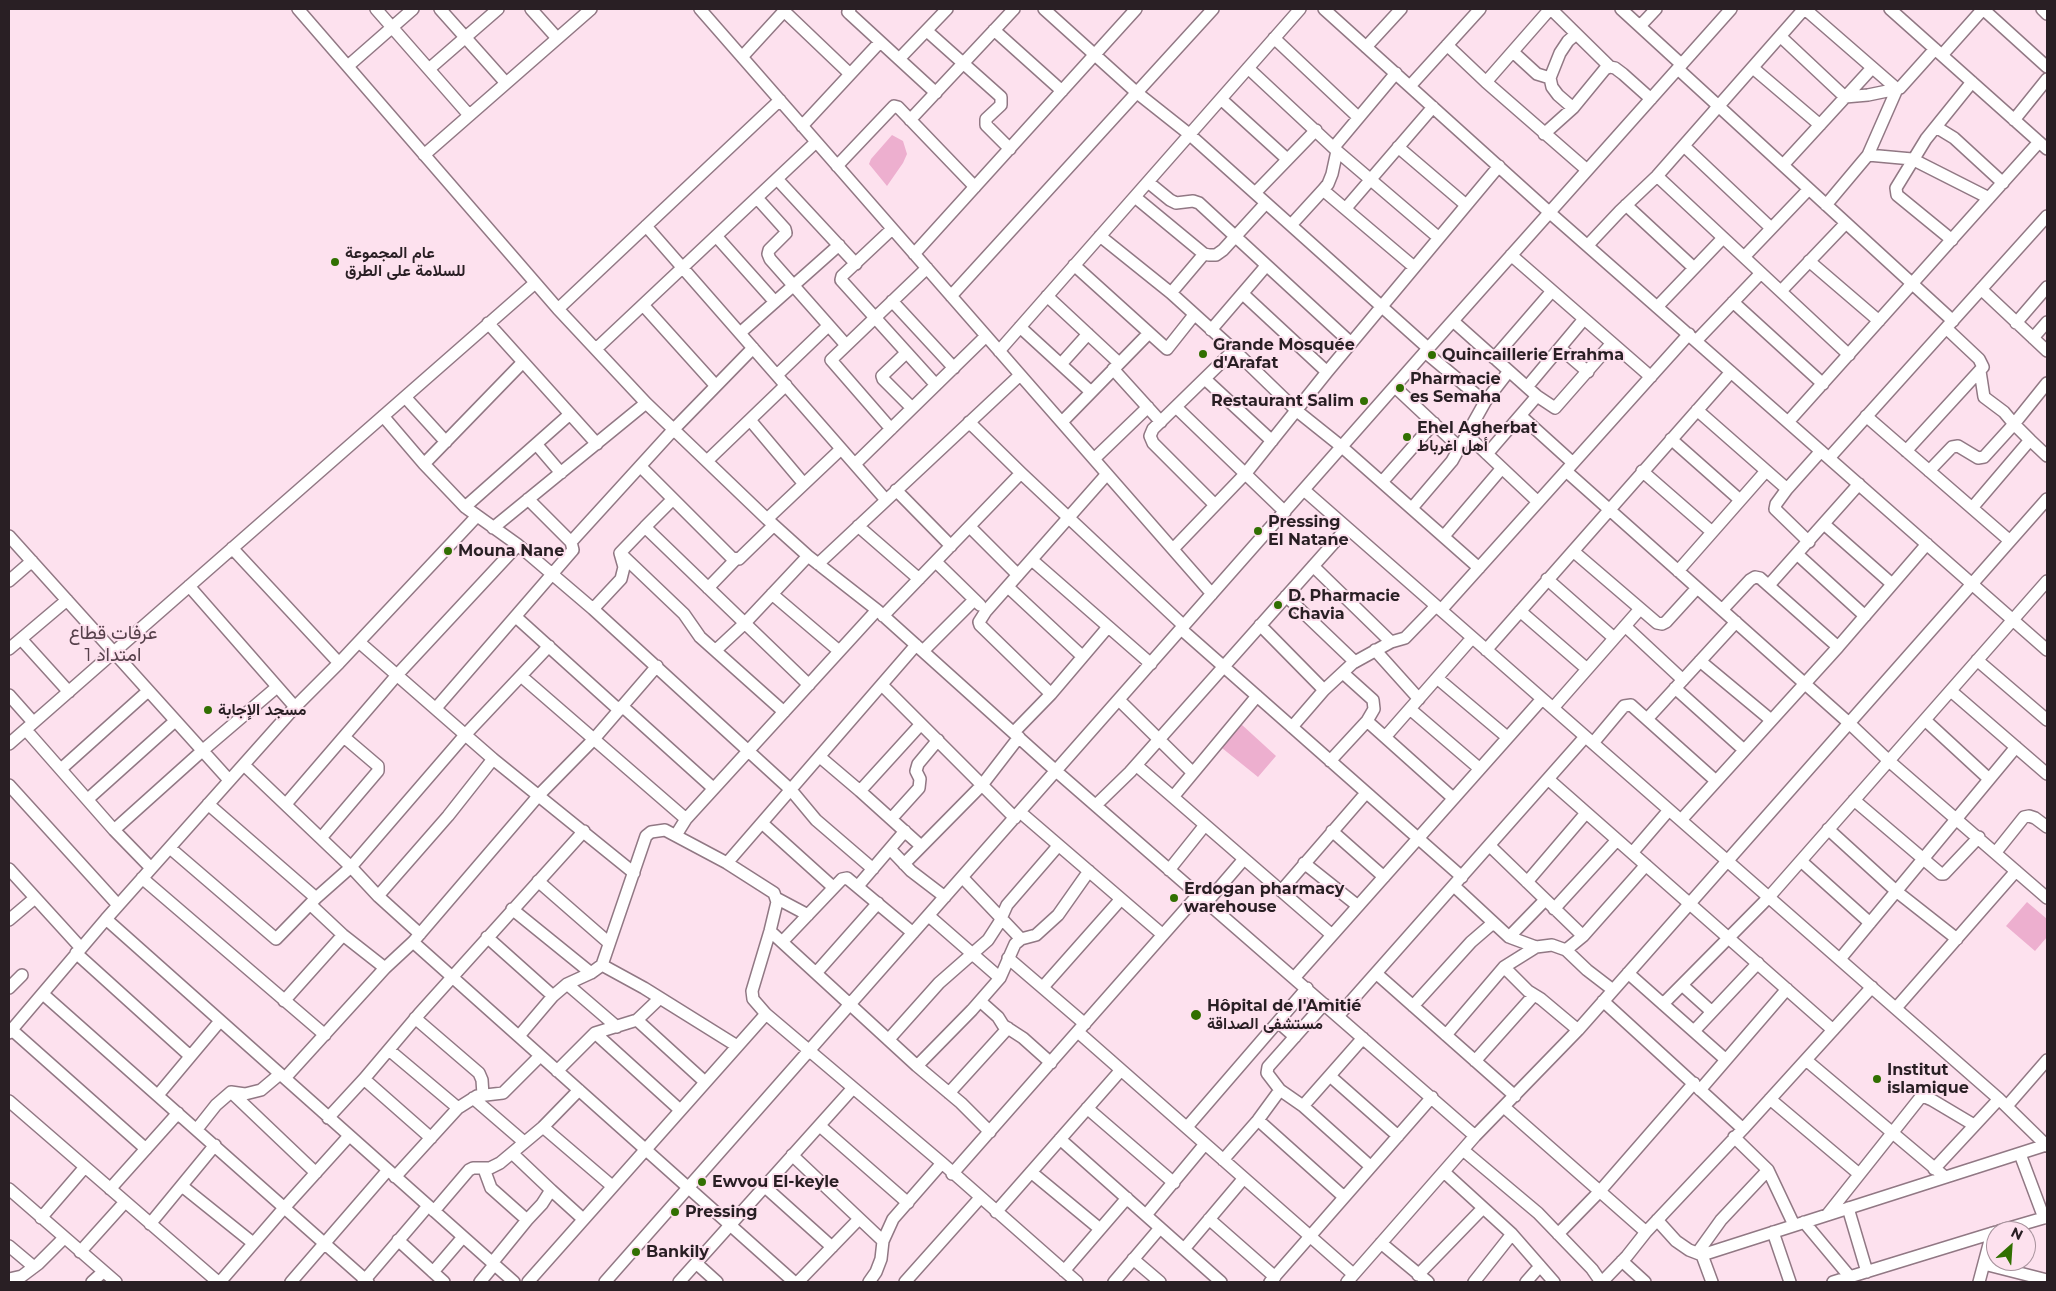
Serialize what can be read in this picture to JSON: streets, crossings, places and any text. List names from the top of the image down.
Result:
{
  "districts": ["عرفات قطاع 1 امتداد"],
  "places": [
    "عام المجموعة للسلامة على الطرق",
    "Grande Mosquée d'Arafat",
    "Quincaillerie Errahma",
    "Pharmacie es Semaha",
    "Restaurant Salim",
    "Ehel Agherbat أهل اغرباط",
    "Pressing El Natane",
    "Mouna Nane",
    "D. Pharmacie Chavia",
    "مسجد الإجابة",
    "Erdogan pharmacy warehouse",
    "Hôpital de l'Amitié مستشفى الصداقة",
    "Institut islamique",
    "Ewvou El-keyle",
    "Pressing",
    "Bankily"
  ],
  "north": "top right"
}
